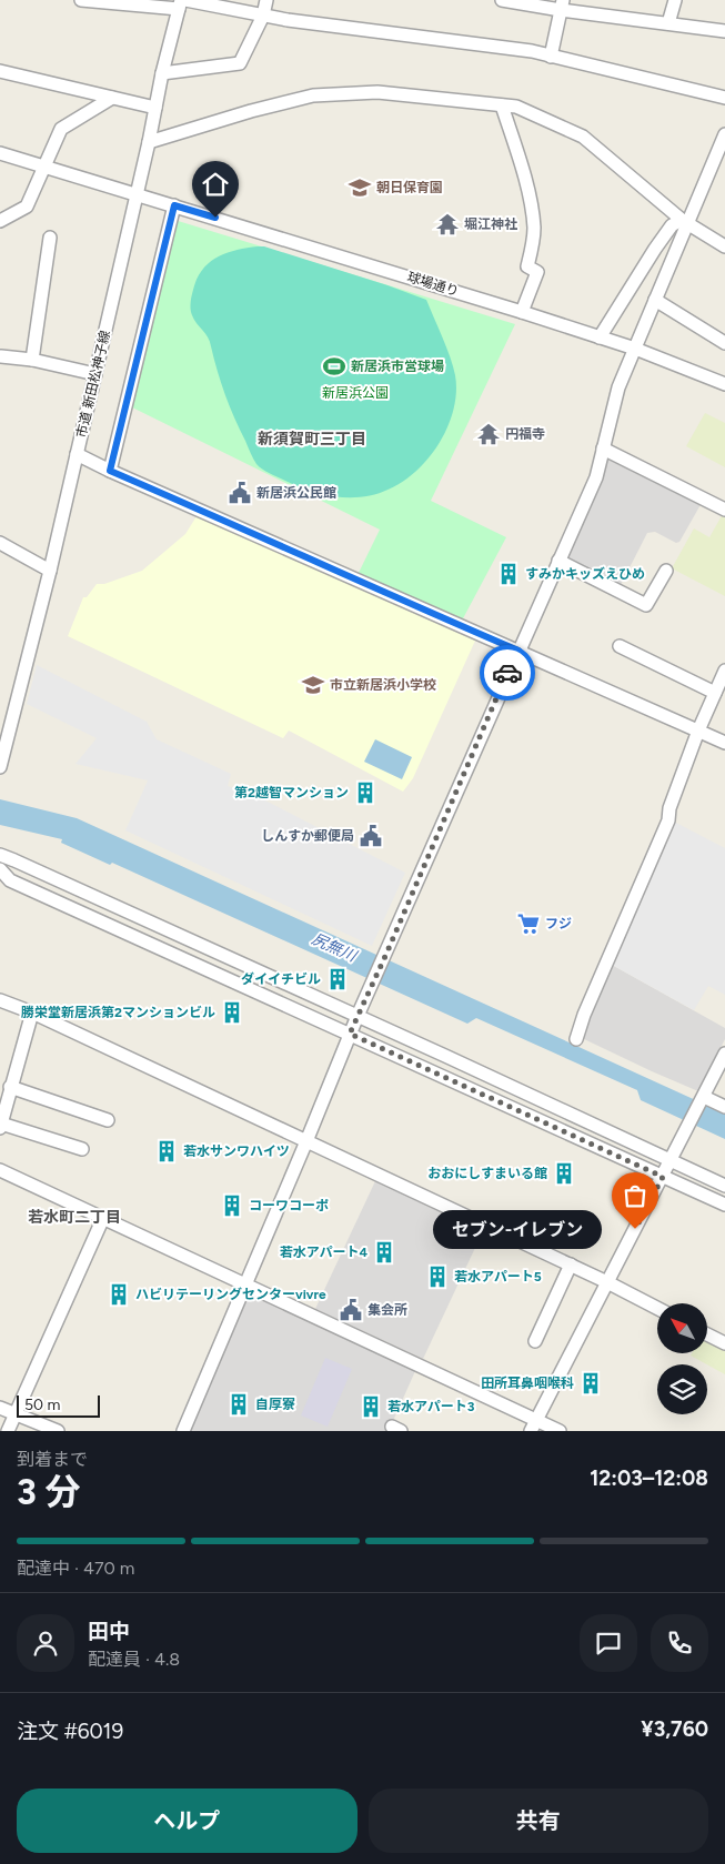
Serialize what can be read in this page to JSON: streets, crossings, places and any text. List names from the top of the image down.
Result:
{
  "streets": {
    "street": ["球場通り", "市道 新田松神子線"]
  },
  "crossings": [
    ["球場通り", "市道 新田松神子線"]
  ],
  "districts": ["新須賀町三丁目", "若水町二丁目"],
  "water": ["尻無川"],
  "parks": ["新居浜公園"],
  "places": {
    "school or university": ["朝日保育園", "市立新居浜小学校"],
    "temple": ["堀江神社", "円福寺"],
    "sports": ["新居浜市営球場"],
    "public building": ["新居浜公民館", "しんすか郵便局", "集会所"],
    "building": [
      "すみかキッズえひめ",
      "第2越智マンション",
      "ダイイチビル",
      "勝栄堂新居浜第2マンションビル",
      "若水サンワハイツ",
      "おおにしすまいる館",
      "コーワコーポ",
      "若水アパート4",
      "若水アパート5",
      "ハビリテーリングセンターvivre",
      "田所耳鼻咽喉科",
      "自厚寮",
      "若水アパート3"
    ],
    "supermarket": ["フジ"],
    "other": ["セブン-イレブン"]
  },
  "scale_bar": "50 m",
  "north": "top left",
  "page": {
    "bubble": "セブン-イレブン",
    "scale": "50 m",
    "heading": ["3 分", "到着まで", "12:03–12:08"],
    "panel": [
      "田中",
      "配達員 · 4.8",
      "注文 #6019",
      "¥3,760"
    ],
    "bar": "配達中 · 470 m",
    "buttons": ["ヘルプ", "共有"]
  }
}
